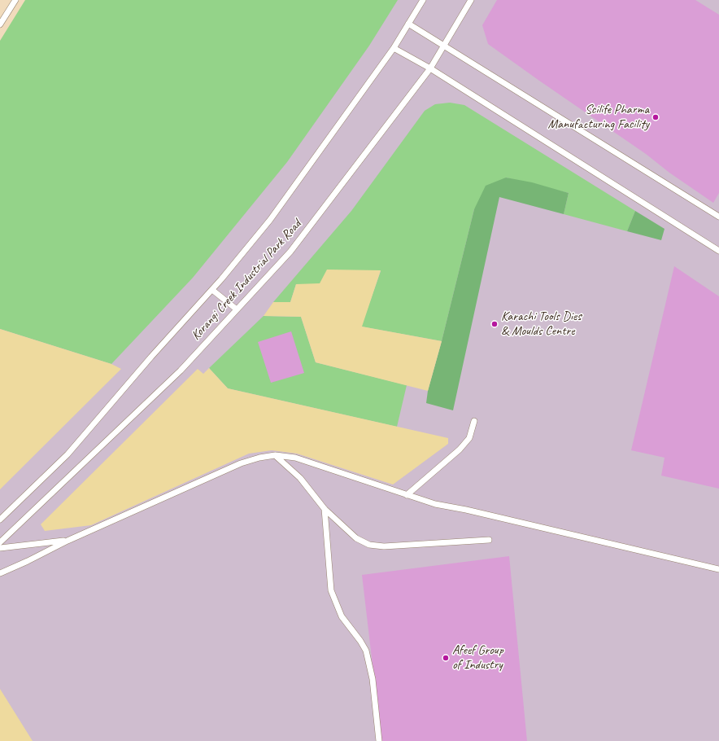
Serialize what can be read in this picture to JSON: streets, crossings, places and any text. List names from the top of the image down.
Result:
{
  "streets": {
    "lane": ["Korangi Creek Industrial Park Road"]
  },
  "places": ["Scilife Pharma Manufacturing Facility", "Karachi Tools Dies & Moulds Centre", "Afeef Group of Industry"]
}
